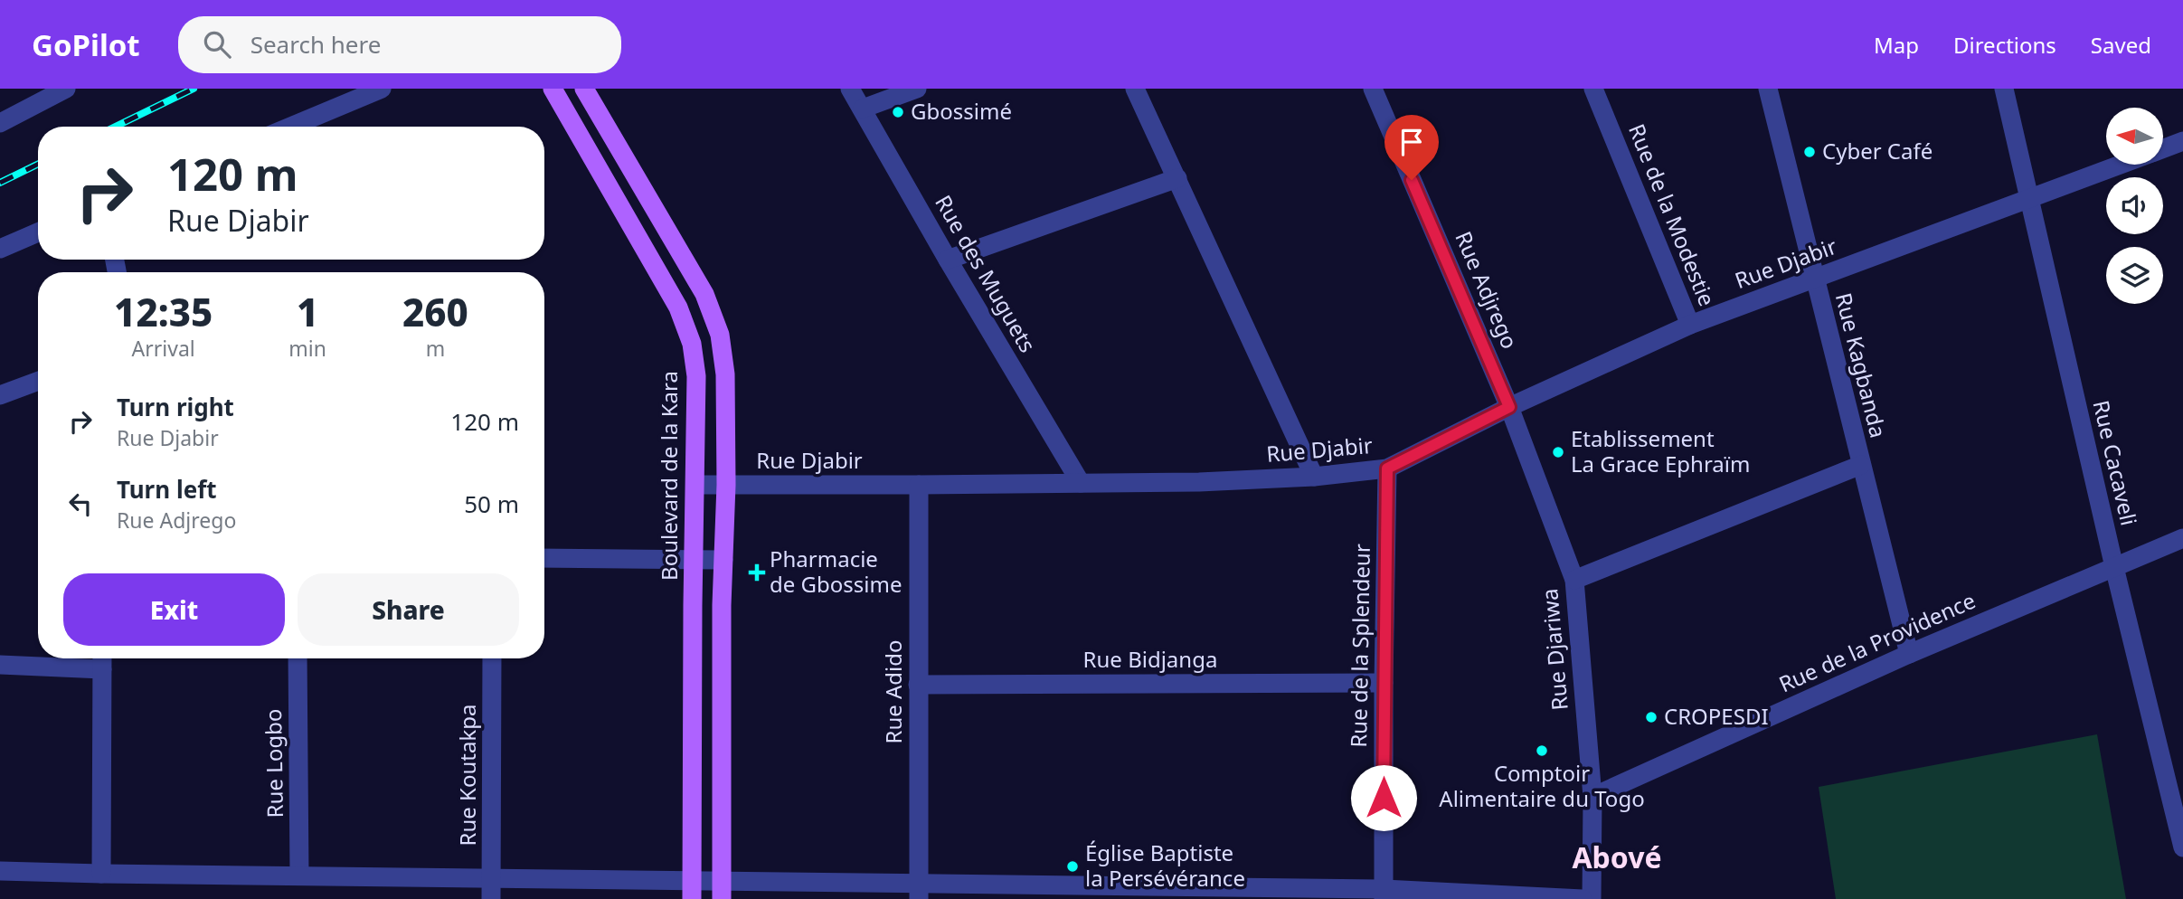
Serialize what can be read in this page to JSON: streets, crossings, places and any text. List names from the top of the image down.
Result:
{
  "streets": {
    "main road": ["Boulevard de la Kara"],
    "street": [
      "Rue de la Modestie",
      "Rue Djabir",
      "Rue des Muguets",
      "Rue Adjrego",
      "Rue Kagbanda",
      "Rue Cacaveli",
      "Rue de la Providence",
      "Rue de la Splendeur",
      "Rue Djariwa",
      "Rue Bidjanga",
      "Rue Adido",
      "Rue Logbo",
      "Rue Koutakpa"
    ]
  },
  "crossings": [
    ["Rue de la Modestie", "Rue Djabir"],
    ["Rue Djabir", "Rue des Muguets"],
    ["Rue Djabir", "Rue Adjrego"],
    ["Rue Djabir", "Rue Kagbanda"],
    ["Rue Djabir", "Rue Cacaveli"],
    ["Rue Djabir", "Boulevard de la Kara"],
    ["Rue Djabir", "Rue de la Splendeur"],
    ["Rue Djabir", "Rue Djariwa"],
    ["Rue Djabir", "Rue Adido"],
    ["Rue Adjrego", "Rue Djariwa"],
    ["Rue Kagbanda", "Rue de la Providence"],
    ["Rue Cacaveli", "Rue de la Providence"],
    ["Rue de la Providence", "Rue Djariwa"],
    ["Rue de la Splendeur", "Rue Bidjanga"],
    ["Rue Bidjanga", "Rue Adido"]
  ],
  "districts": ["Abové"],
  "places": {
    "other": [
      "Gbossimé",
      "Cyber Café",
      "Etablissement La Grace Ephraïm",
      "CROPESDI",
      "Comptoir Alimentaire du Togo",
      "Église Baptiste la Persévérance"
    ],
    "health": ["Pharmacie de Gbossime"]
  },
  "north": "left",
  "page": {
    "header": "GoPilot",
    "search": "Search here",
    "nav": ["Map", "Directions", "Saved"],
    "turn": ["120 m", "Rue Djabir"],
    "eta": [
      "12:35",
      "Arrival",
      "1",
      "min",
      "260",
      "m"
    ],
    "list": [
      {
        "name": "Turn right",
        "note": "Rue Djabir",
        "value": "120 m"
      },
      {
        "name": "Turn left",
        "note": "Rue Adjrego",
        "value": "50 m"
      }
    ],
    "buttons": ["Exit", "Share"]
  }
}
